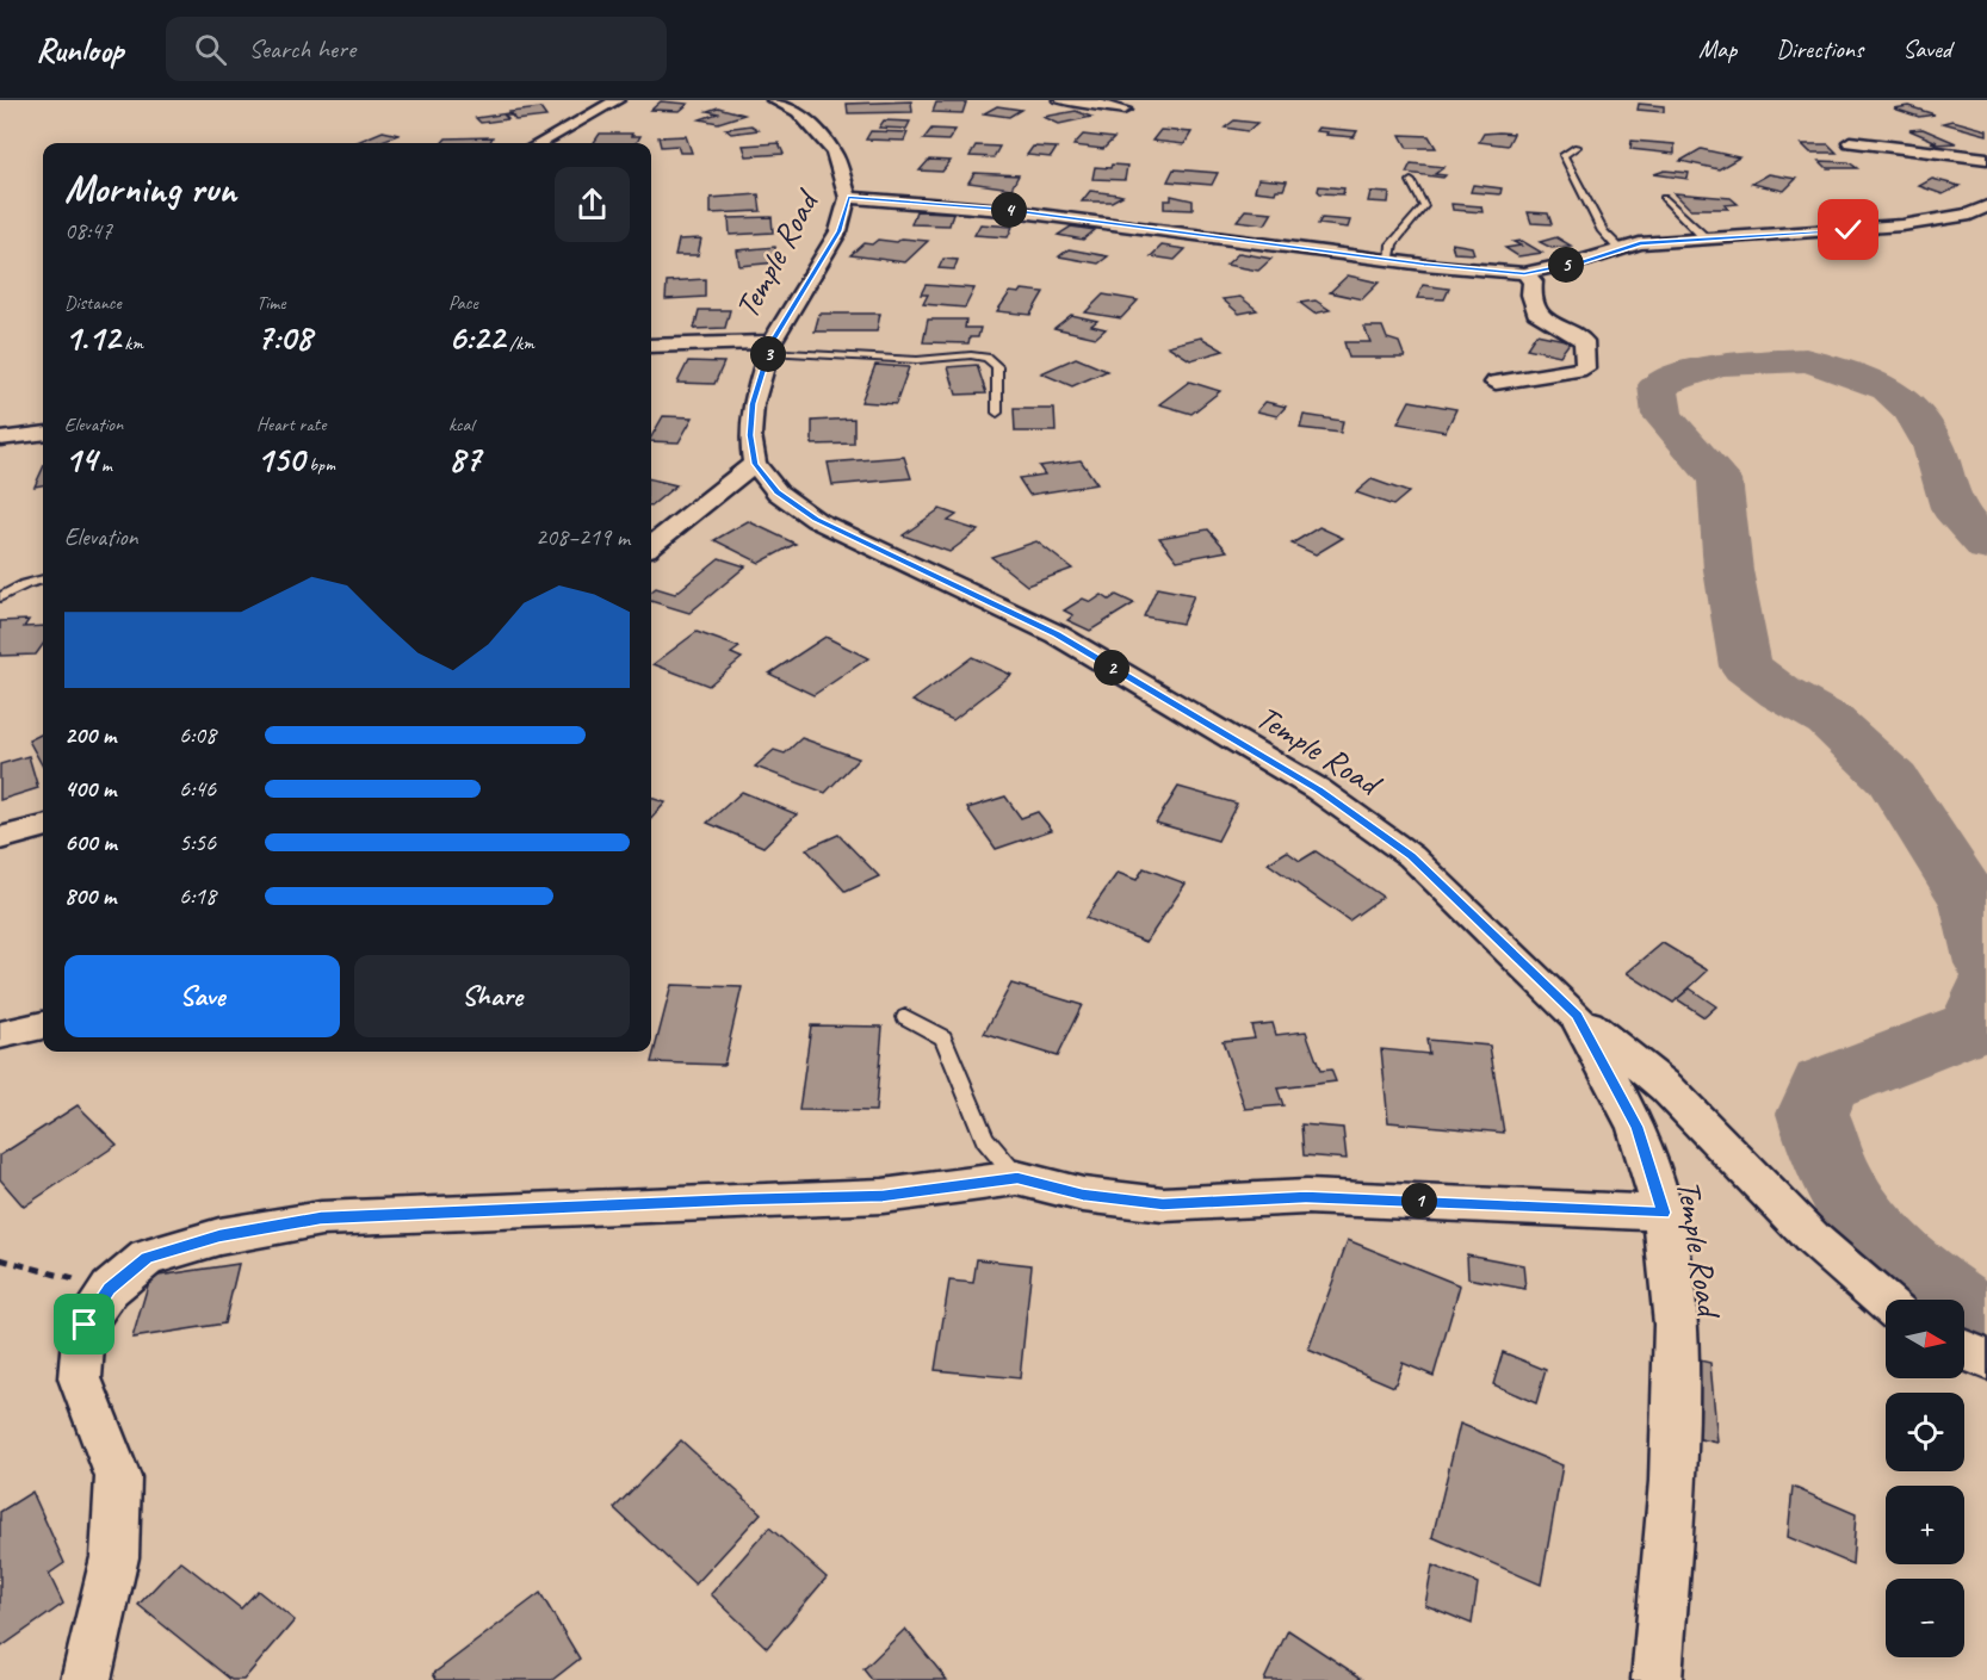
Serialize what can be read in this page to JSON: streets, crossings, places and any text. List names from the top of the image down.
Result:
{
  "streets": {
    "street": ["Temple Road"]
  },
  "north": "right",
  "page": {
    "header": "Runloop",
    "search": "Search here",
    "nav": ["Map", "Directions", "Saved"],
    "heading": ["Morning run", "08:47"],
    "pins": [
      "4",
      "5",
      "3",
      "2",
      "1"
    ],
    "stats": [
      ["Distance", "1.12 km"],
      ["Time", "7:08"],
      ["Pace", "6:22 /km"],
      ["Elevation", "14 m"],
      ["Heart rate", "150 bpm"],
      ["kcal", "87"]
    ],
    "chart": ["Elevation", "208–219 m"],
    "list": [
      {
        "name": "200 m",
        "note": "6:08"
      },
      {
        "name": "400 m",
        "note": "6:46"
      },
      {
        "name": "600 m",
        "note": "5:56"
      },
      {
        "name": "800 m",
        "note": "6:18"
      }
    ],
    "buttons": ["Save", "Share"],
    "map_buttons": ["+", "−"]
  }
}
